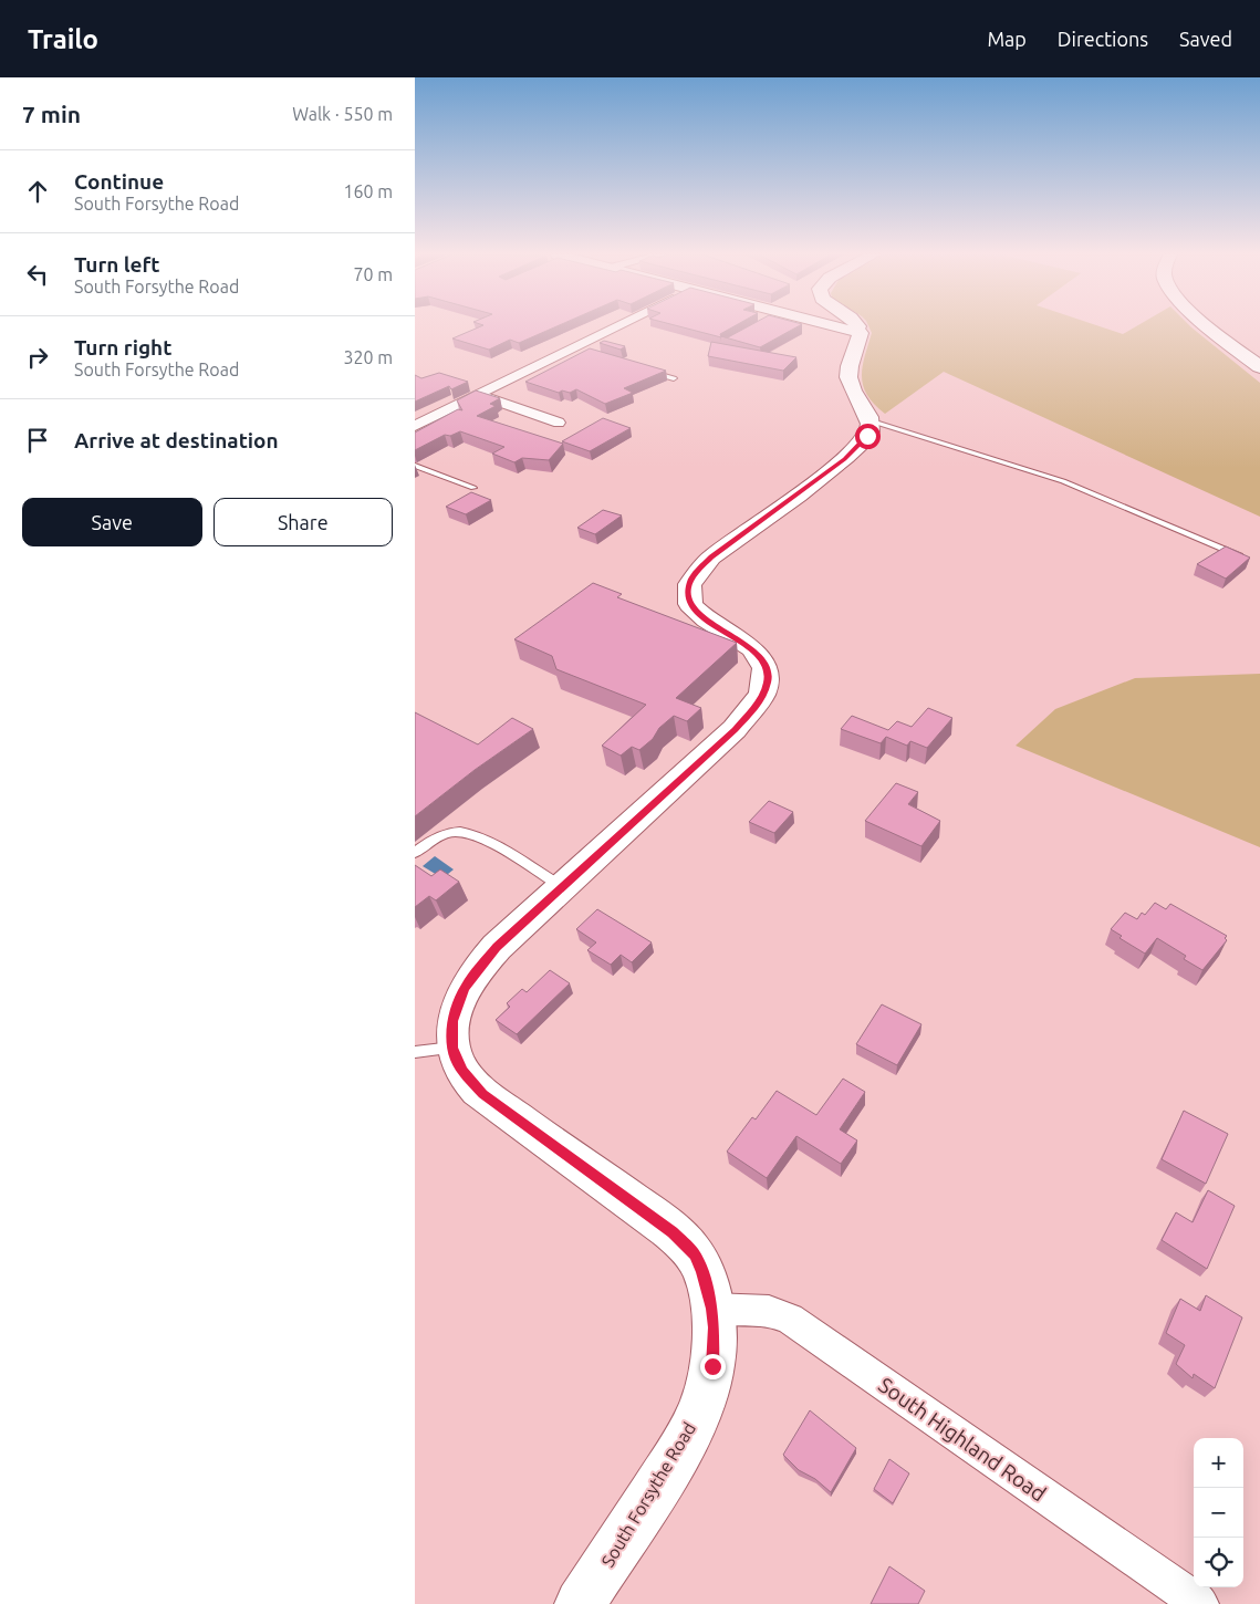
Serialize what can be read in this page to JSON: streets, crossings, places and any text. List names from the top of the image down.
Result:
{
  "streets": {
    "street": ["South Highland Road", "South Forsythe Road"]
  },
  "crossings": [
    ["South Highland Road", "South Forsythe Road"]
  ],
  "page": {
    "header": "Trailo",
    "nav": ["Map", "Directions", "Saved"],
    "heading": ["7 min", "Walk · 550 m"],
    "list": [
      ["Continue", "South Forsythe Road", "160 m"],
      ["Turn left", "South Forsythe Road", "70 m"],
      ["Turn right", "South Forsythe Road", "320 m"],
      "Arrive at destination"
    ],
    "buttons": ["Save", "Share"],
    "map_buttons": ["+", "−"]
  }
}
